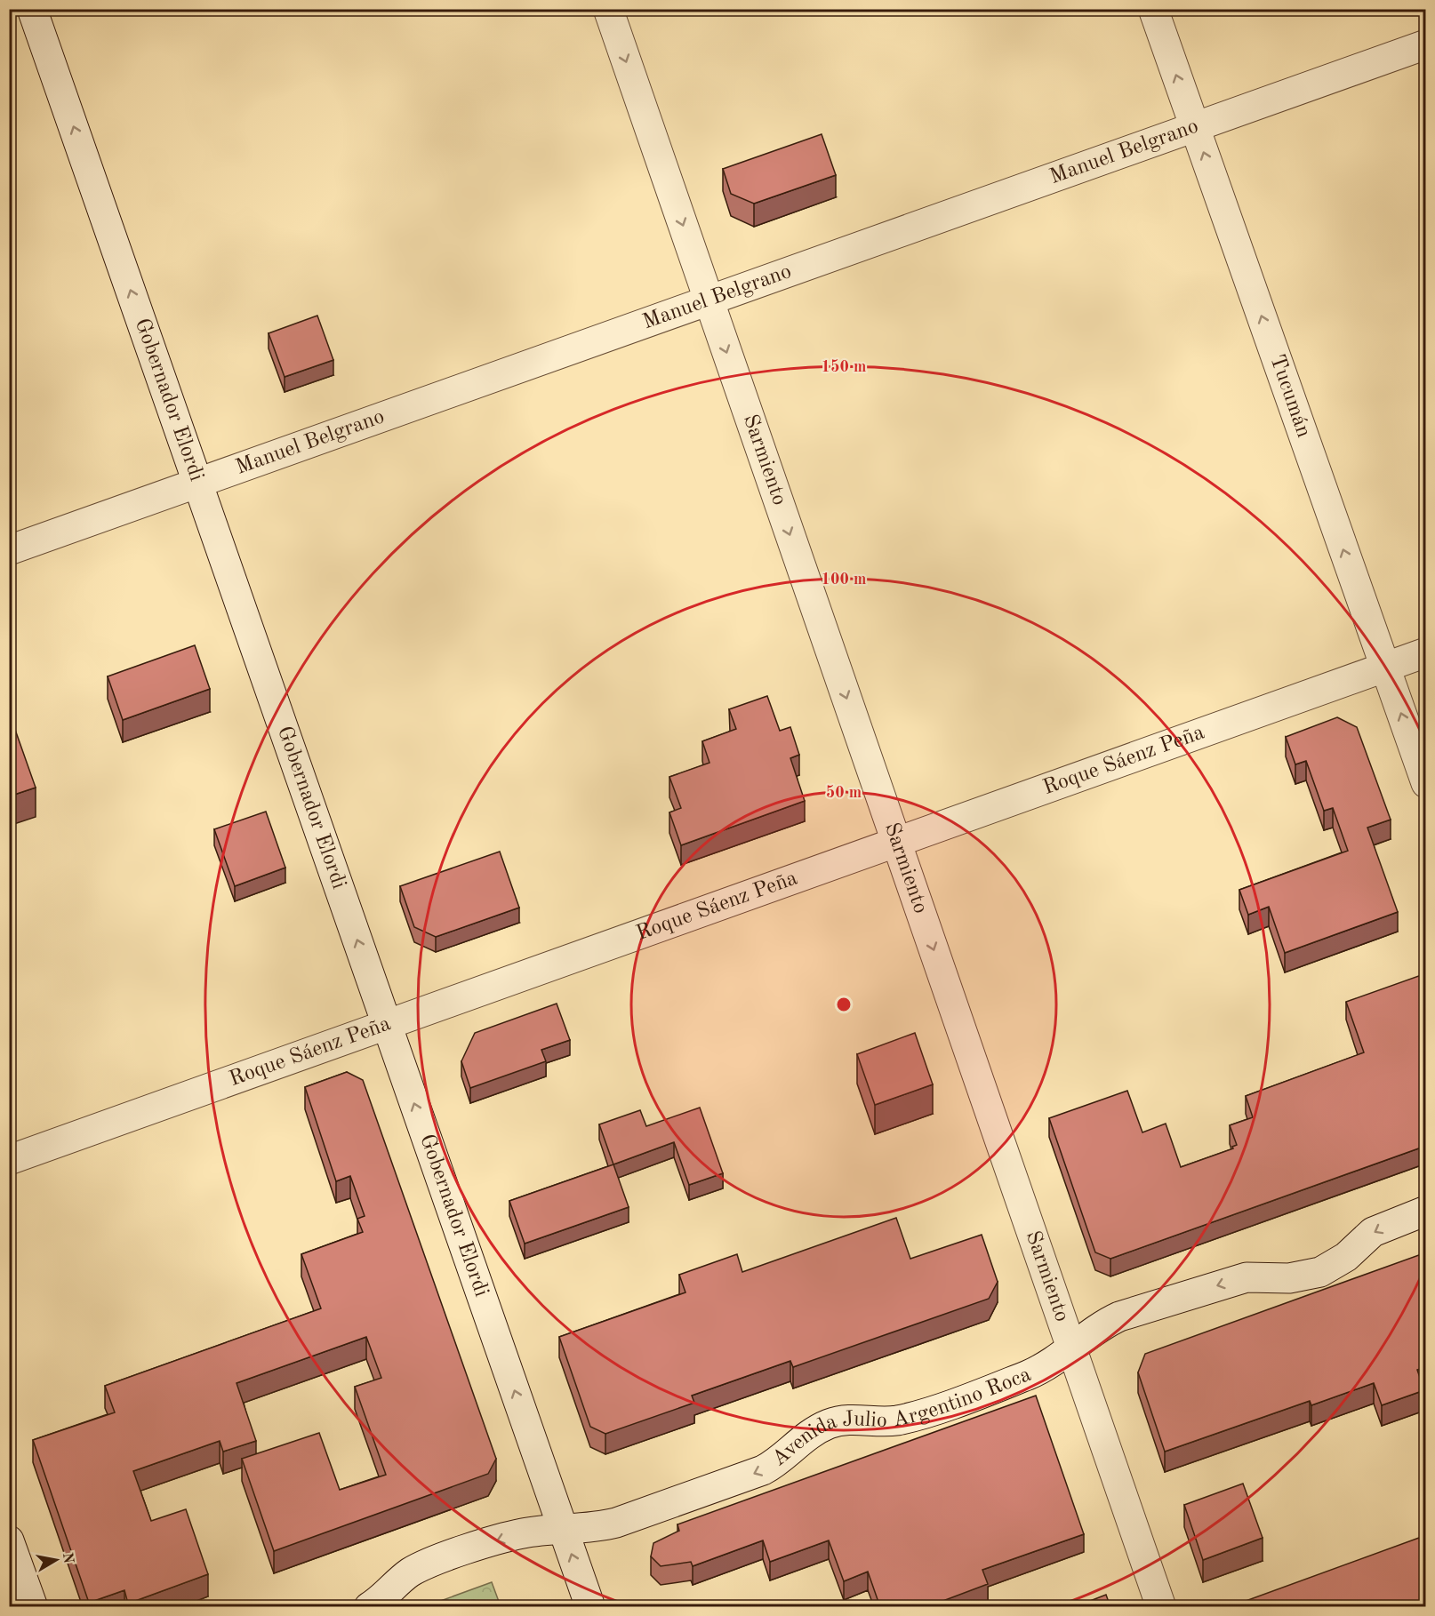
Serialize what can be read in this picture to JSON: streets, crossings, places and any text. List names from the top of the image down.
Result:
{
  "streets": {
    "street": [
      "Manuel Belgrano",
      "Tucumán",
      "Gobernador Elordi",
      "Sarmiento",
      "Roque Sáenz Peña",
      "Avenida Julio Argentino Roca"
    ]
  },
  "crossings": [
    ["Manuel Belgrano", "Tucumán"],
    ["Manuel Belgrano", "Gobernador Elordi"],
    ["Manuel Belgrano", "Sarmiento"],
    ["Tucumán", "Roque Sáenz Peña"],
    ["Gobernador Elordi", "Roque Sáenz Peña"],
    ["Gobernador Elordi", "Avenida Julio Argentino Roca"],
    ["Sarmiento", "Roque Sáenz Peña"],
    ["Sarmiento", "Avenida Julio Argentino Roca"]
  ],
  "one_way": [
    "Tucumán",
    "Gobernador Elordi",
    "Sarmiento",
    "Avenida Julio Argentino Roca"
  ],
  "north": "right",
  "rings": ["150 m", "100 m", "50 m"]
}
